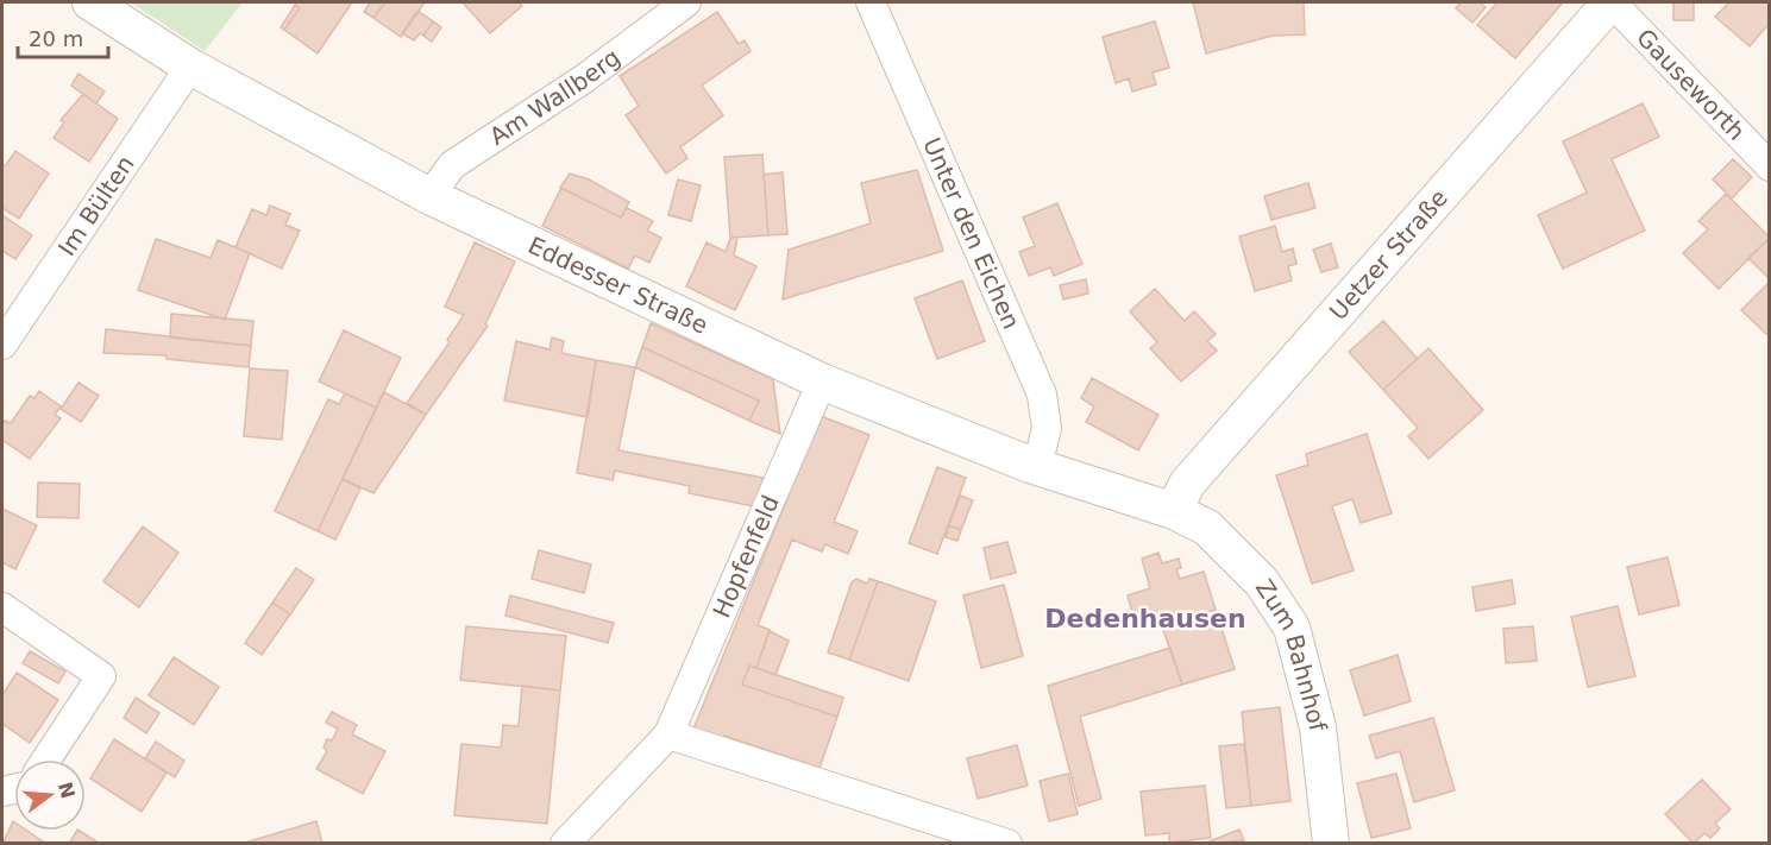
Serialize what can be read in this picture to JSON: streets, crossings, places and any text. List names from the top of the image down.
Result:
{
  "streets": {
    "street": [
      "Gauseworth",
      "Am Wallberg",
      "Im Bülten",
      "Unter den Eichen",
      "Uetzer Straße",
      "Eddesser Straße",
      "Hopfenfeld",
      "Zum Bahnhof"
    ]
  },
  "crossings": [
    ["Gauseworth", "Uetzer Straße"],
    ["Am Wallberg", "Eddesser Straße"],
    ["Im Bülten", "Eddesser Straße"],
    ["Unter den Eichen", "Eddesser Straße"],
    ["Uetzer Straße", "Eddesser Straße"],
    ["Uetzer Straße", "Zum Bahnhof"],
    ["Eddesser Straße", "Hopfenfeld"],
    ["Eddesser Straße", "Zum Bahnhof"]
  ],
  "districts": ["Dedenhausen"],
  "scale_bar": "20 m",
  "north": "right"
}
